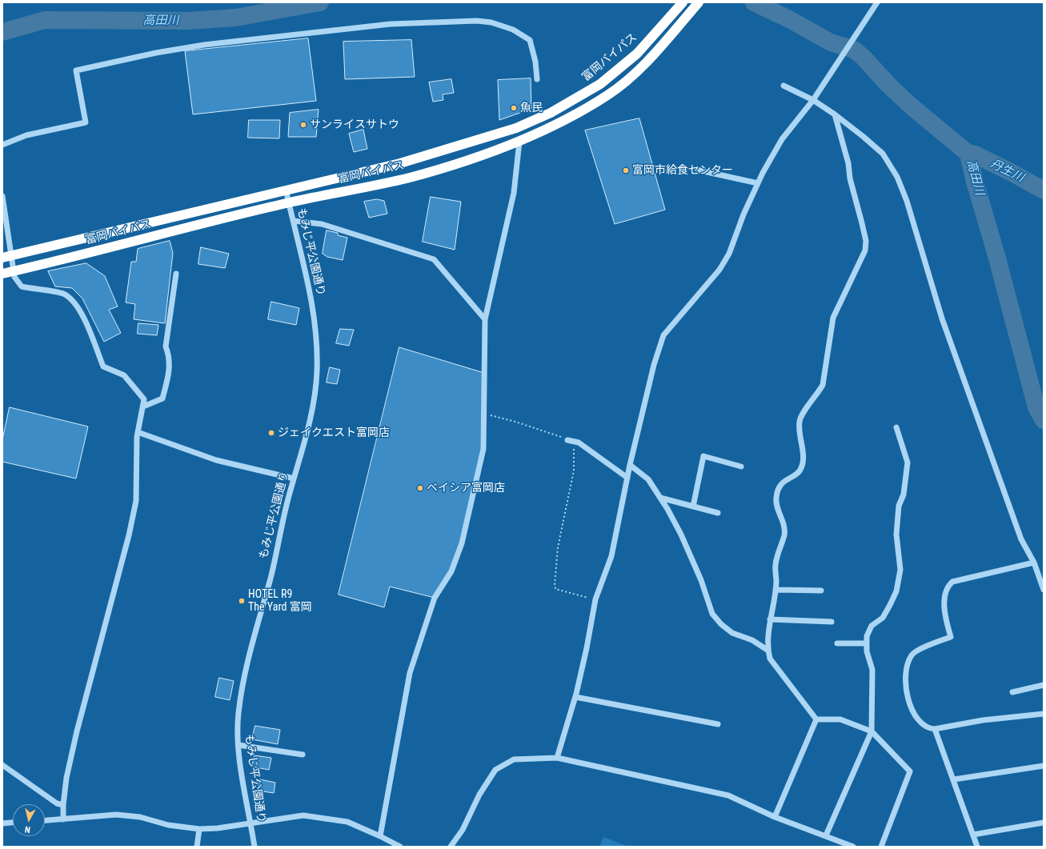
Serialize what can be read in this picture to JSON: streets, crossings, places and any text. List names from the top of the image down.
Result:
{
  "streets": {
    "highway": ["富岡バイパス"],
    "street": ["もみじ平公園通り"]
  },
  "crossings": [
    ["富岡バイパス", "もみじ平公園通り"]
  ],
  "water": ["高田川", "丹生川"],
  "places": [
    "魚民",
    "サンライスサトウ",
    "富岡市給食センター",
    "ジェイクエスト富岡店",
    "ベイシア富岡店",
    "HOTEL R9 The Yard 富岡"
  ],
  "north": "bottom"
}
